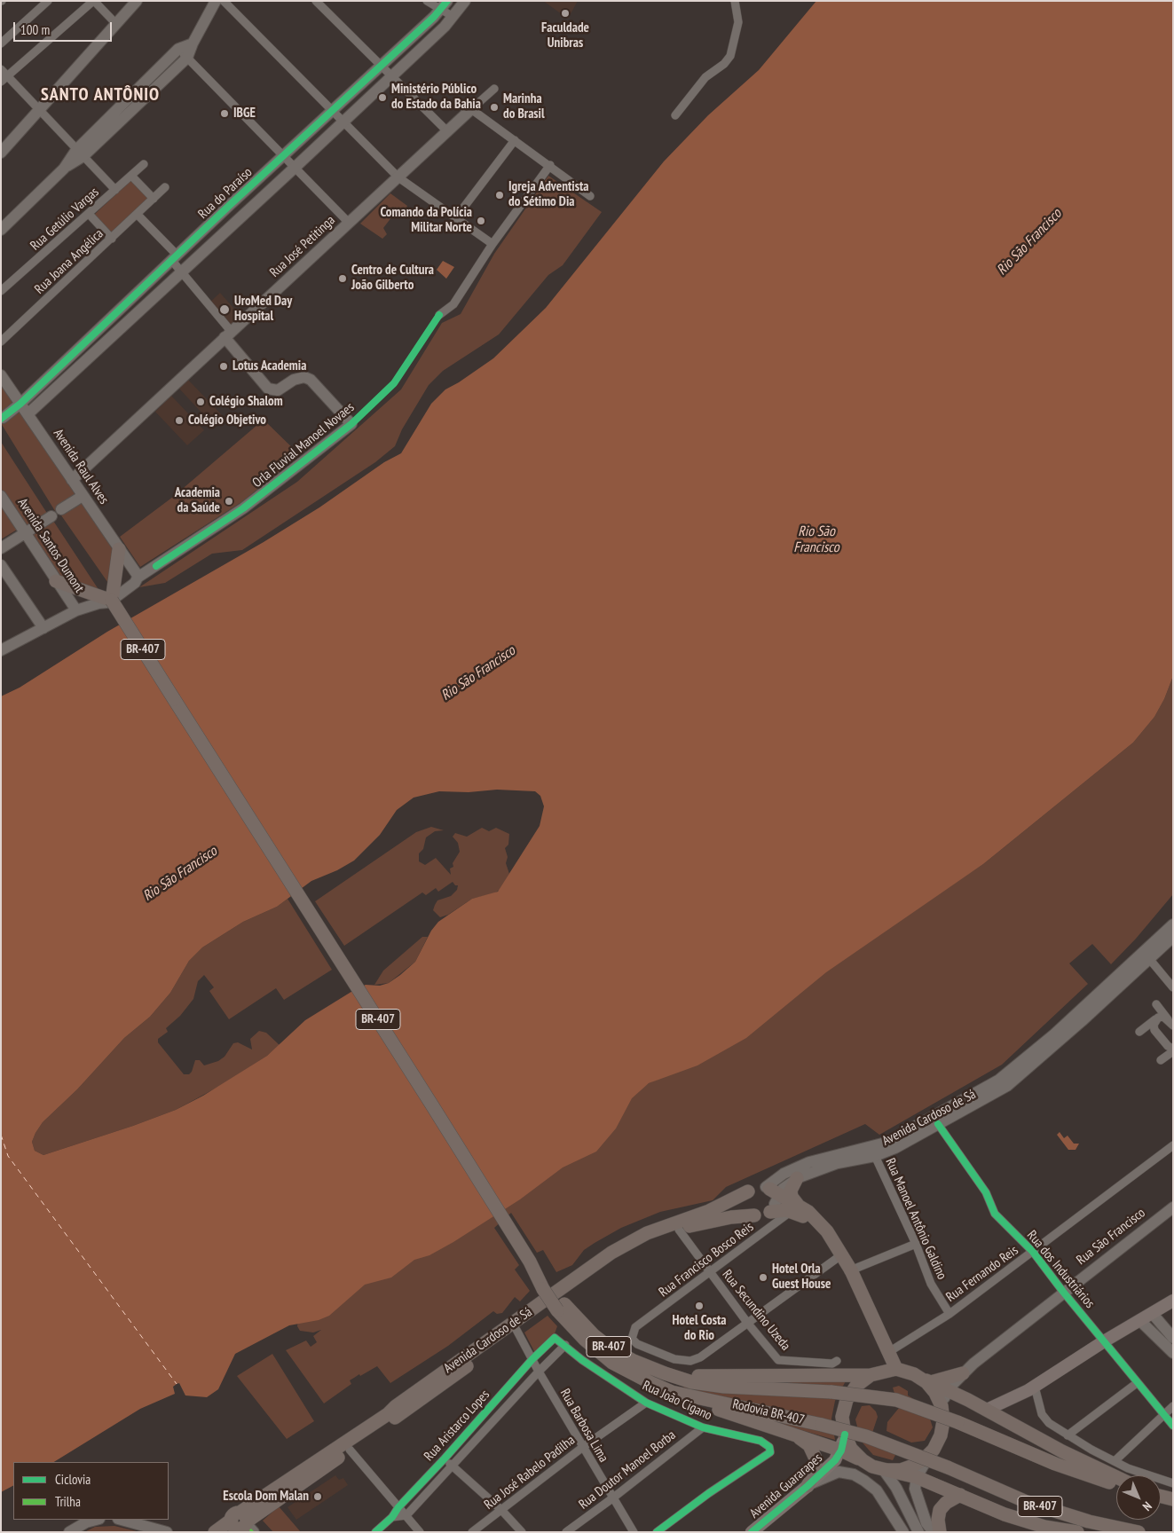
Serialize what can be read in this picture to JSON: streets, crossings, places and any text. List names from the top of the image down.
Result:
{
  "streets": {
    "highway": ["BR-407", "Avenida Cardoso de Sá", "Rodovia BR-407"],
    "main road": ["Avenida Guararapes"],
    "street": [
      "Rua do Paraíso",
      "Rua Getúlio Vargas",
      "Rua José Petitinga",
      "Rua Joana Angélica",
      "Orla Fluvial Manoel Novaes",
      "Avenida Raul Alves",
      "Avenida Santos Dumont",
      "Rua Manoel Antônio Galdino",
      "Rua São Francisco",
      "Rua Francisco Bosco Reis",
      "Rua dos Industriários",
      "Rua Fernando Reis",
      "Rua Secundino Uzeda",
      "Rua João Cigano",
      "Rua Aristarco Lopes",
      "Rua Barbosa Lima",
      "Rua Doutor Manoel Borba",
      "Rua José Rabelo Padilha"
    ]
  },
  "crossings": [
    ["Rua do Paraíso", "Avenida Raul Alves"],
    ["Rua José Petitinga", "Orla Fluvial Manoel Novaes"],
    ["Rua José Petitinga", "Avenida Raul Alves"],
    ["Orla Fluvial Manoel Novaes", "Avenida Raul Alves"],
    ["Orla Fluvial Manoel Novaes", "BR-407"],
    ["BR-407", "Rodovia BR-407"],
    ["Avenida Cardoso de Sá", "Rua Manoel Antônio Galdino"],
    ["Avenida Cardoso de Sá", "Rua dos Industriários"],
    ["Avenida Cardoso de Sá", "Rua Secundino Uzeda"],
    ["Avenida Cardoso de Sá", "Rua Barbosa Lima"],
    ["Rua Manoel Antônio Galdino", "Rua Fernando Reis"],
    ["Rua São Francisco", "Rua dos Industriários"],
    ["Rua Francisco Bosco Reis", "Rua Secundino Uzeda"],
    ["Rua dos Industriários", "Rua Fernando Reis"],
    ["Rua João Cigano", "Rua Aristarco Lopes"],
    ["Rua João Cigano", "Rua Doutor Manoel Borba"],
    ["Rua João Cigano", "Rua José Rabelo Padilha"],
    ["Rua Aristarco Lopes", "Rua Barbosa Lima"],
    ["Rua Barbosa Lima", "Rua Doutor Manoel Borba"],
    ["Rua Barbosa Lima", "Rua José Rabelo Padilha"]
  ],
  "districts": ["SANTO ANTÔNIO"],
  "water": ["Rio São Francisco"],
  "places": [
    "Faculdade Unibras",
    "Ministério Público do Estado da Bahia",
    "Marinha do Brasil",
    "IBGE",
    "Igreja Adventista do Sétimo Dia",
    "Comando da Polícia Militar Norte",
    "Centro de Cultura João Gilberto",
    "UroMed Day Hospital",
    "Lotus Academia",
    "Colégio Shalom",
    "Colégio Objetivo",
    "Academia da Saúde",
    "Hotel Orla Guest House",
    "Hotel Costa do Rio",
    "Escola Dom Malan"
  ],
  "legend": ["Ciclovia", "Trilha"],
  "scale_bar": "100 m",
  "north": "bottom right"
}
